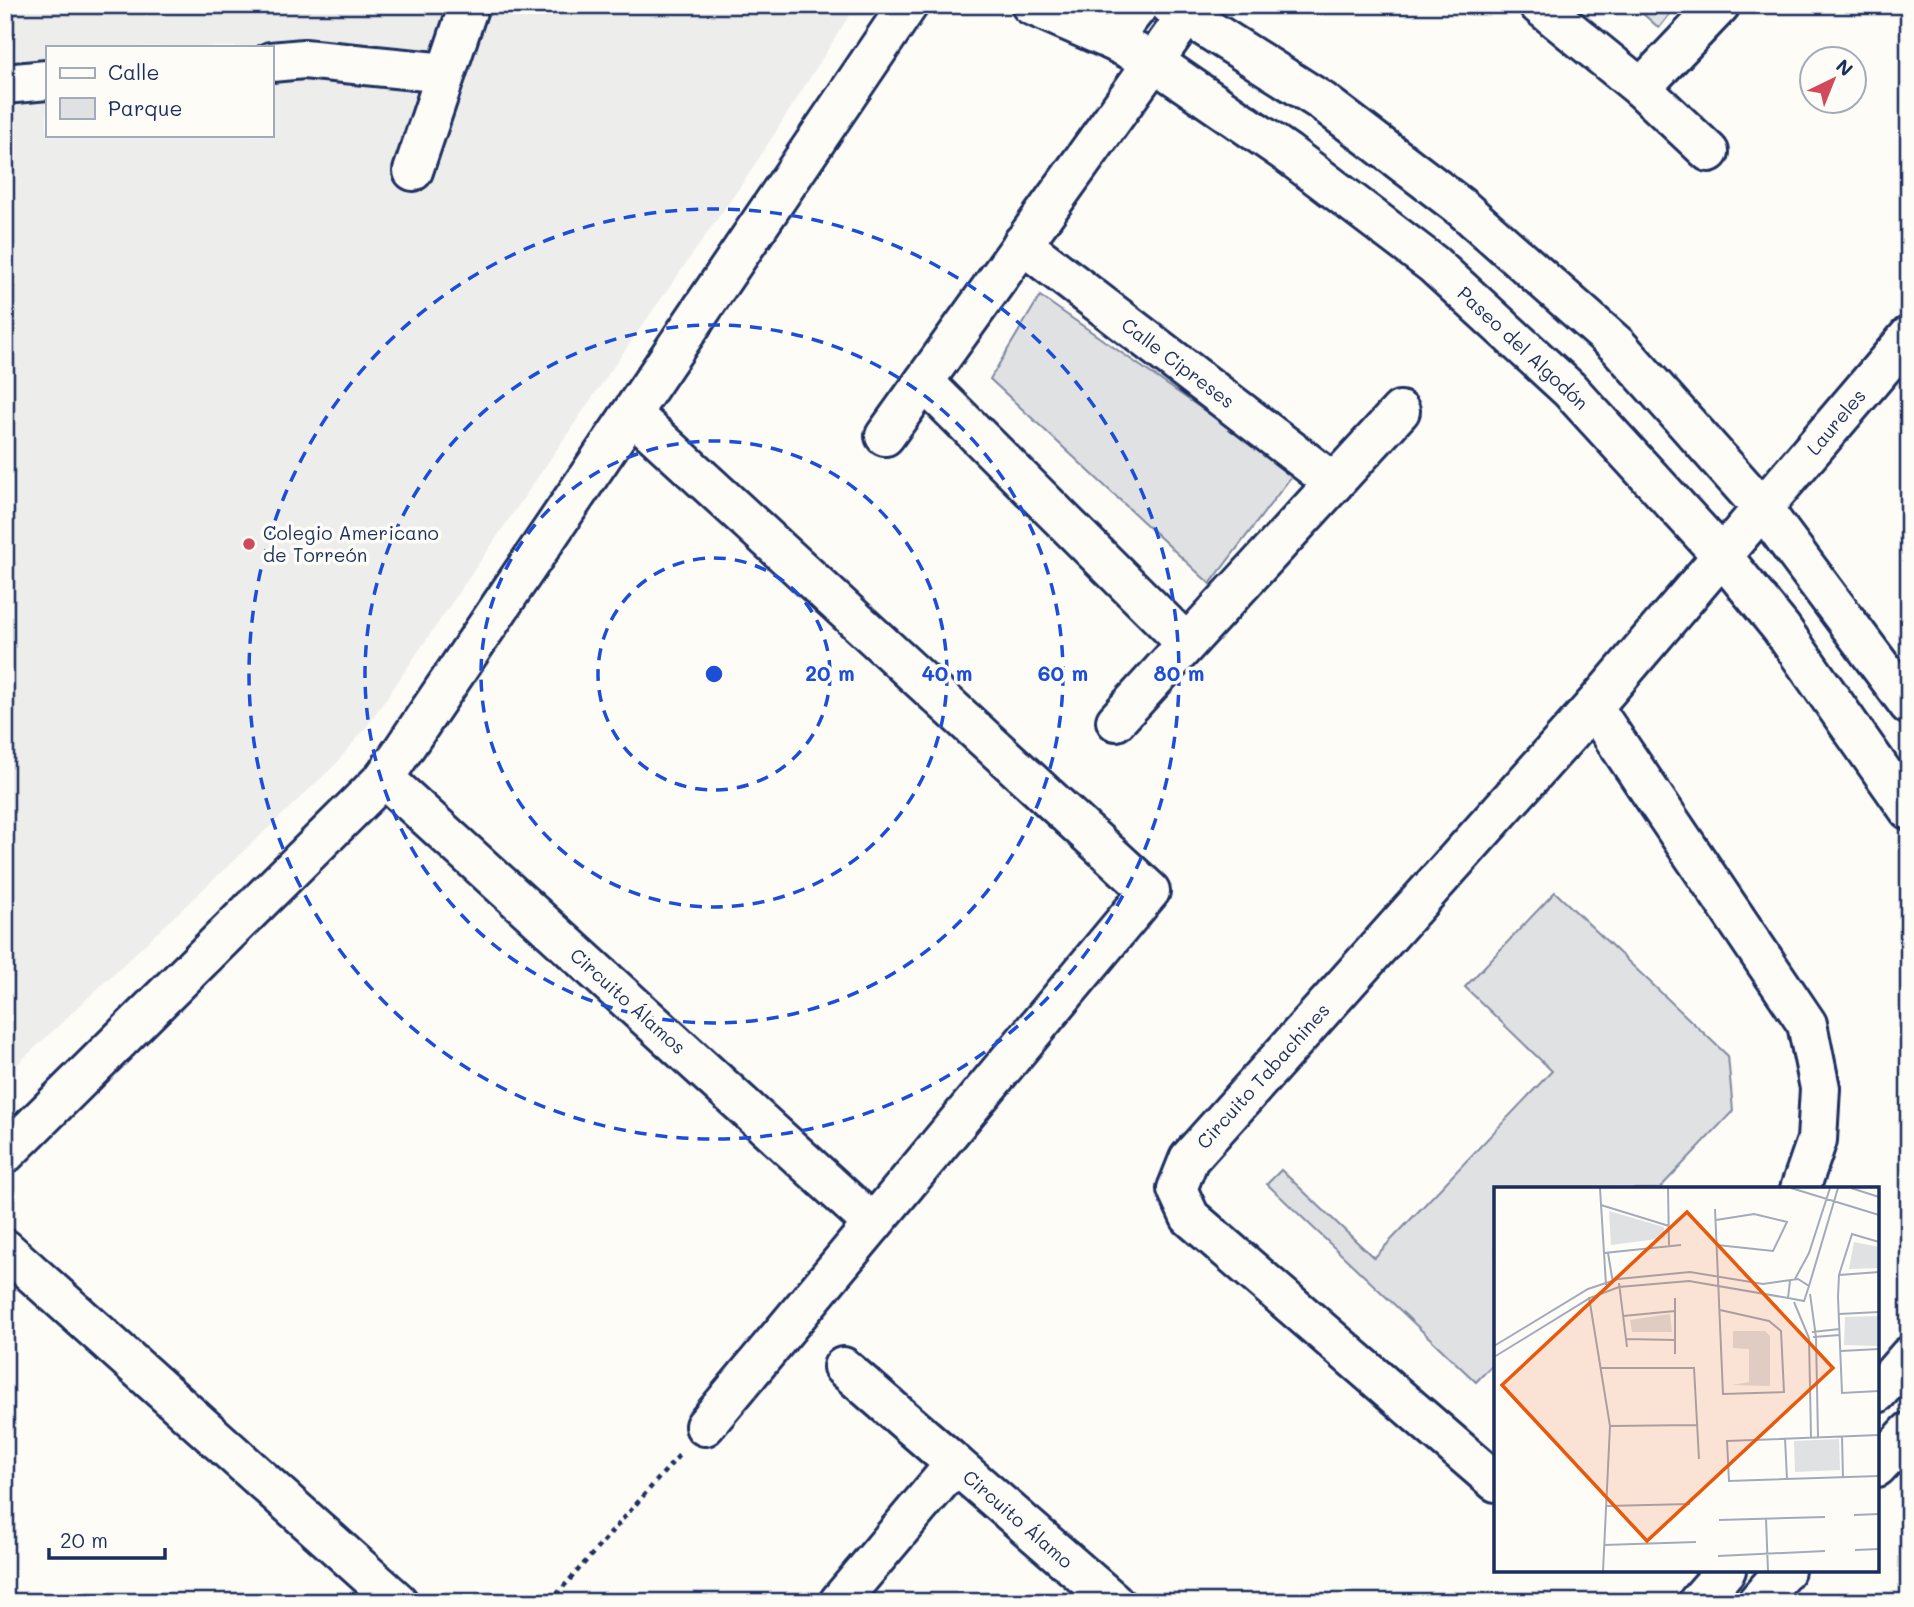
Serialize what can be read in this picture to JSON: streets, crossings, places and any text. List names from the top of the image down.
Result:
{
  "streets": {
    "street": [
      "Paseo del Algodón",
      "Calle Cipreses",
      "Laureles",
      "Circuito Álamos",
      "Circuito Tabachines",
      "Circuito Álamo"
    ]
  },
  "crossings": [
    ["Paseo del Algodón", "Laureles"],
    ["Paseo del Algodón", "Circuito Tabachines"],
    ["Laureles", "Circuito Tabachines"]
  ],
  "places": ["Colegio Americano de Torreón"],
  "legend": ["Calle", "Parque"],
  "scale_bar": "20 m",
  "north": "top right",
  "rings": [
    "20 m",
    "40 m",
    "60 m",
    "80 m"
  ]
}
